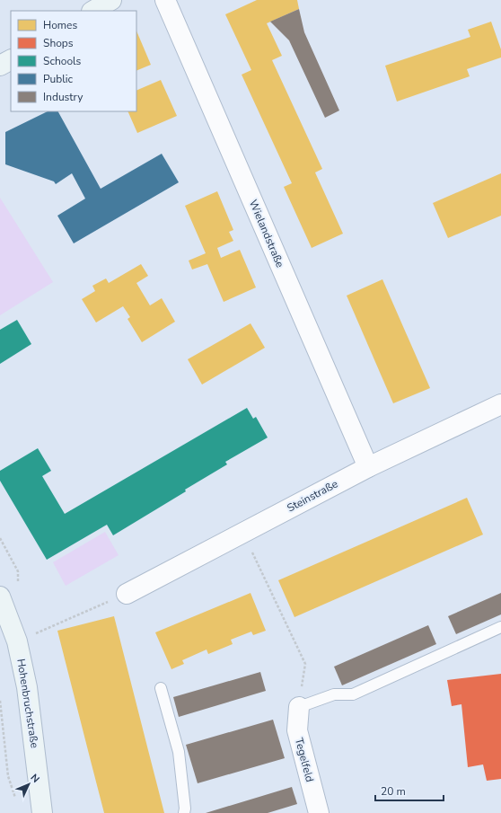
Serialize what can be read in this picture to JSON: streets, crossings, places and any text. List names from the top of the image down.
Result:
{
  "streets": {
    "street": [
      "Wielandstraße",
      "Steinstraße",
      "Hohenbruchstraße",
      "Tegelfeld"
    ]
  },
  "crossings": [
    ["Wielandstraße", "Steinstraße"]
  ],
  "legend": [
    "Homes",
    "Shops",
    "Schools",
    "Public",
    "Industry"
  ],
  "scale_bar": "20 m",
  "north": "top right"
}
